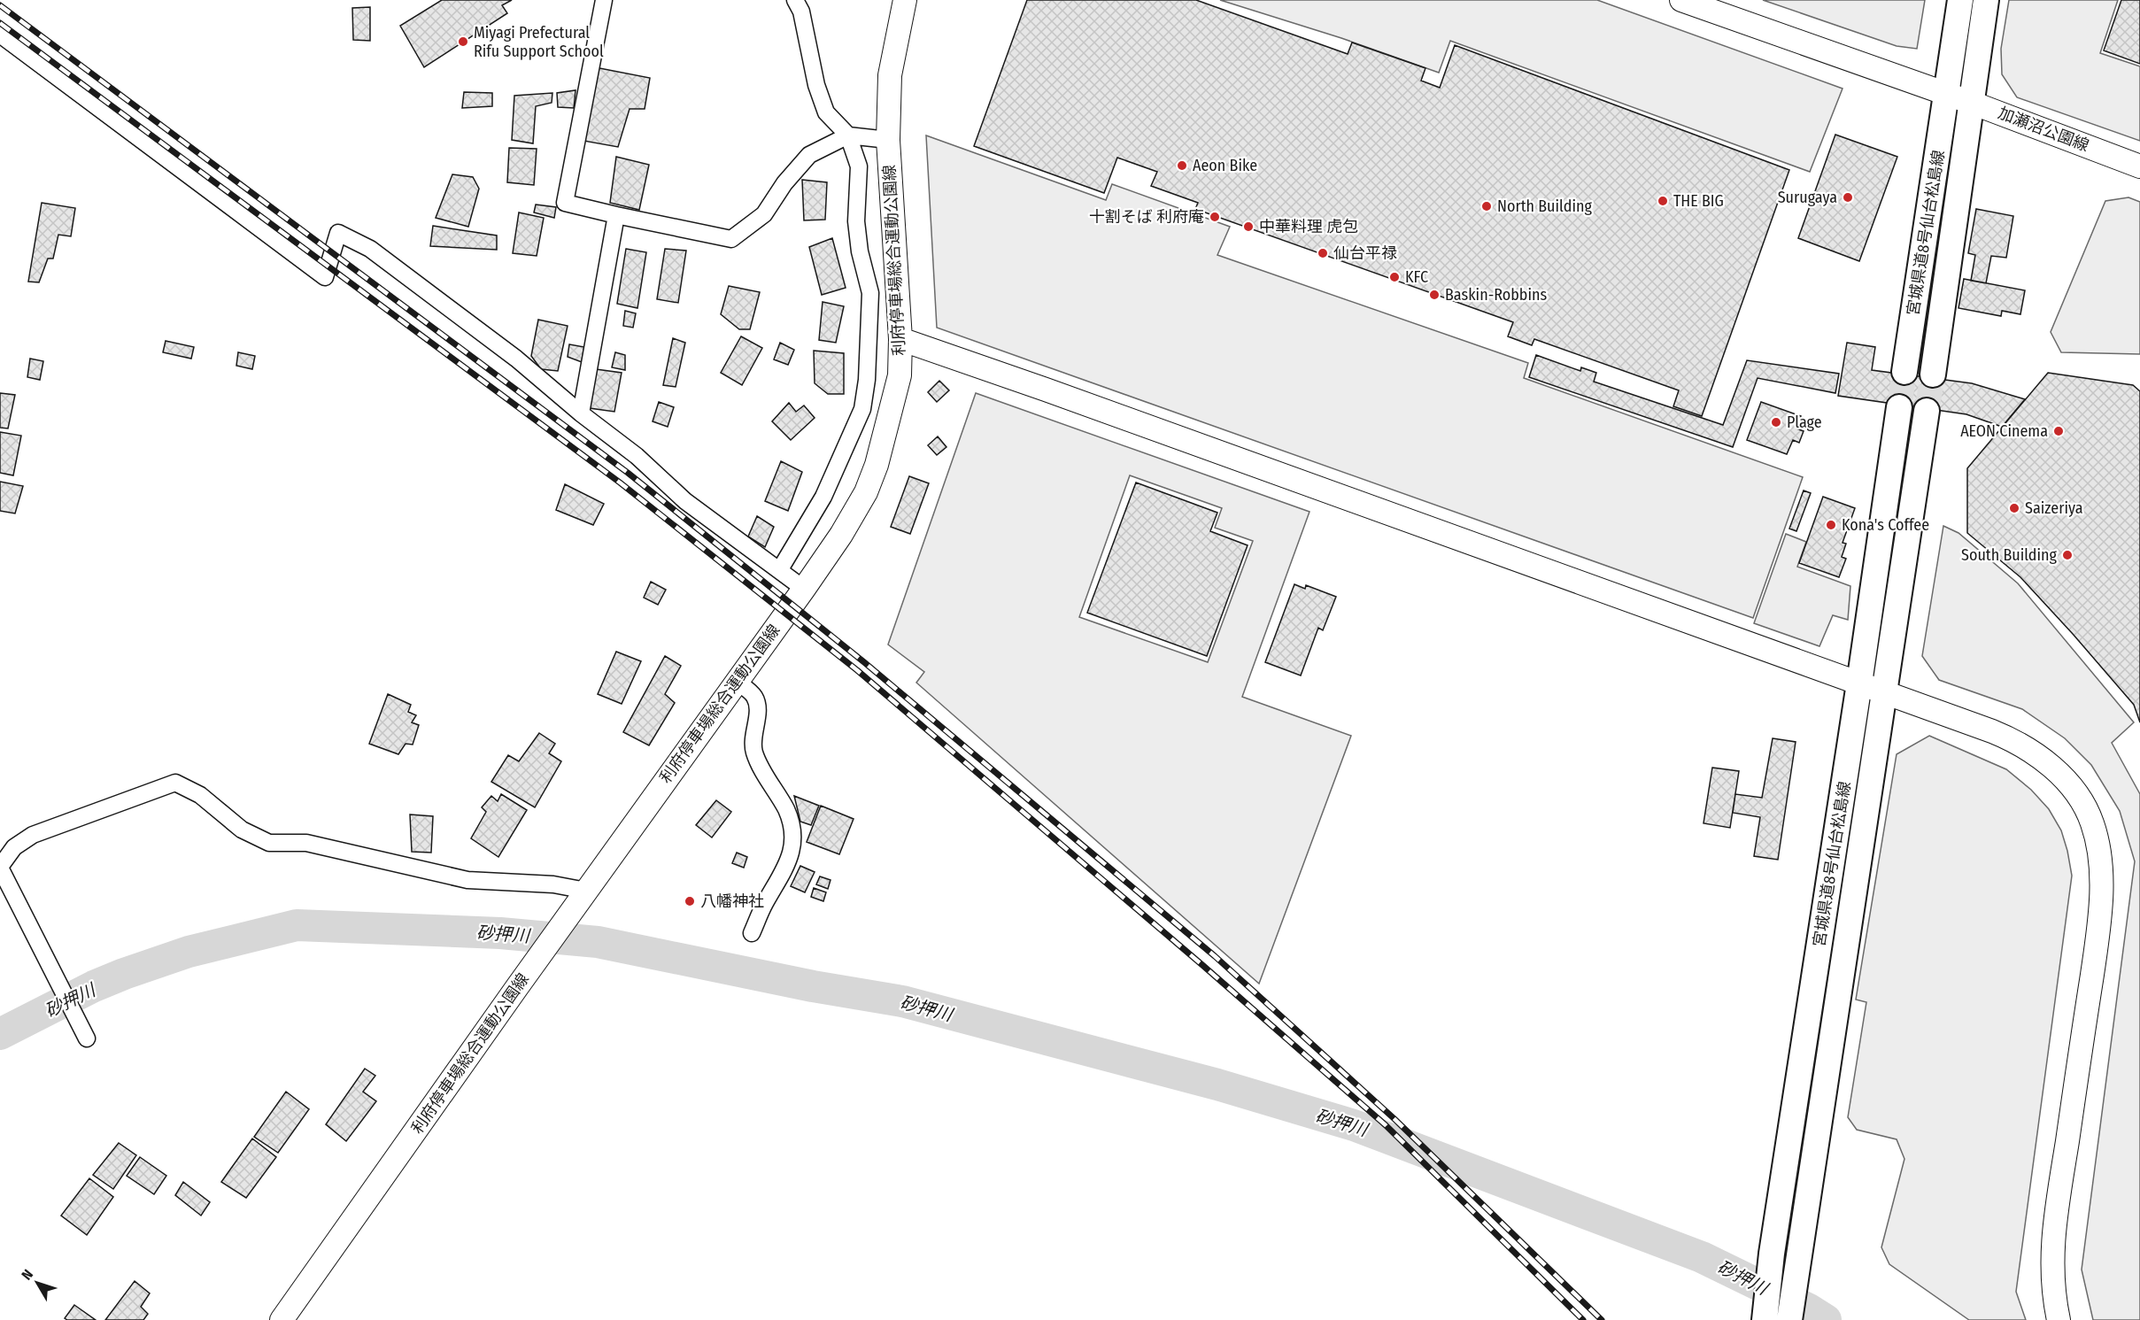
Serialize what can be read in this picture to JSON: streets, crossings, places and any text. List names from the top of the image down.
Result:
{
  "streets": {
    "main road": ["宮城県道8号仙台松島線"],
    "street": ["加瀬沼公園線", "利府停車場総合運動公園線"]
  },
  "crossings": [
    ["加瀬沼公園線", "宮城県道8号仙台松島線"]
  ],
  "water": ["砂押川"],
  "places": [
    "Miyagi Prefectural Rifu Support School",
    "Aeon Bike",
    "Surugaya",
    "THE BIG",
    "North Building",
    "十割そば 利府庵",
    "中華料理 虎包",
    "仙台平禄",
    "KFC",
    "Baskin-Robbins",
    "Plage",
    "AEON Cinema",
    "Saizeriya",
    "Kona's Coffee",
    "South Building",
    "八幡神社"
  ],
  "north": "top left"
}
